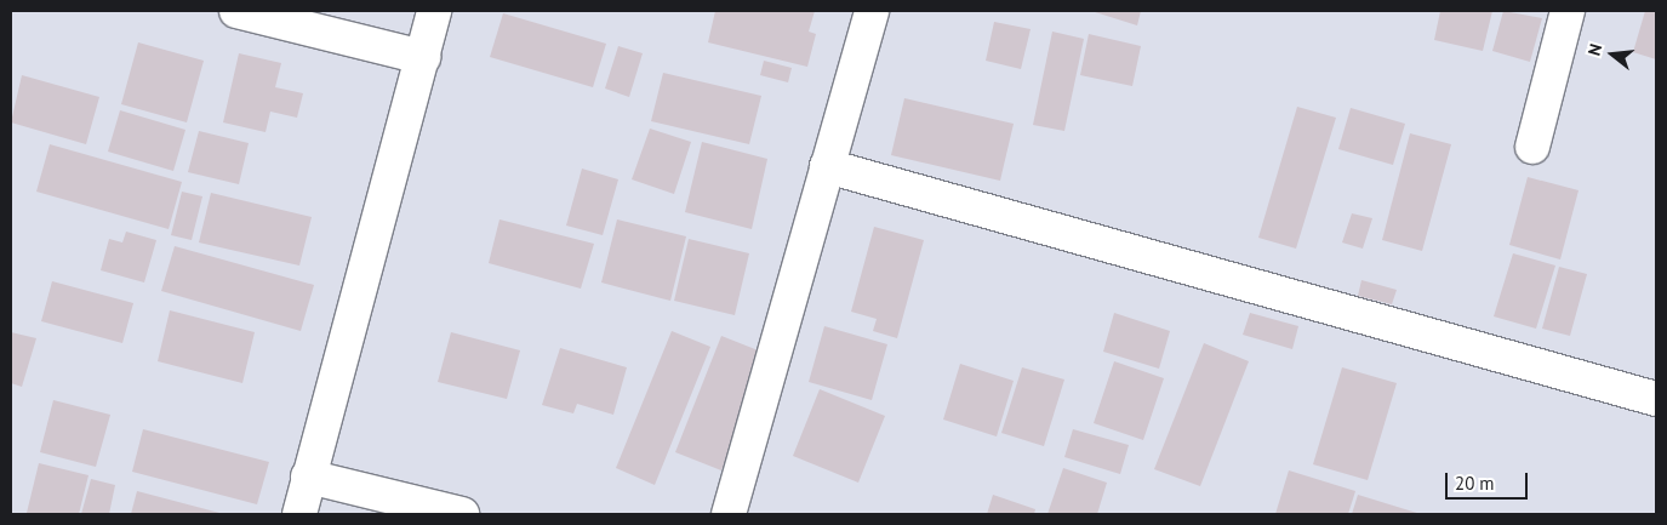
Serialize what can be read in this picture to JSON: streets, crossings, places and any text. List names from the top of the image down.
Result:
{
  "scale_bar": "20 m",
  "north": "left"
}
